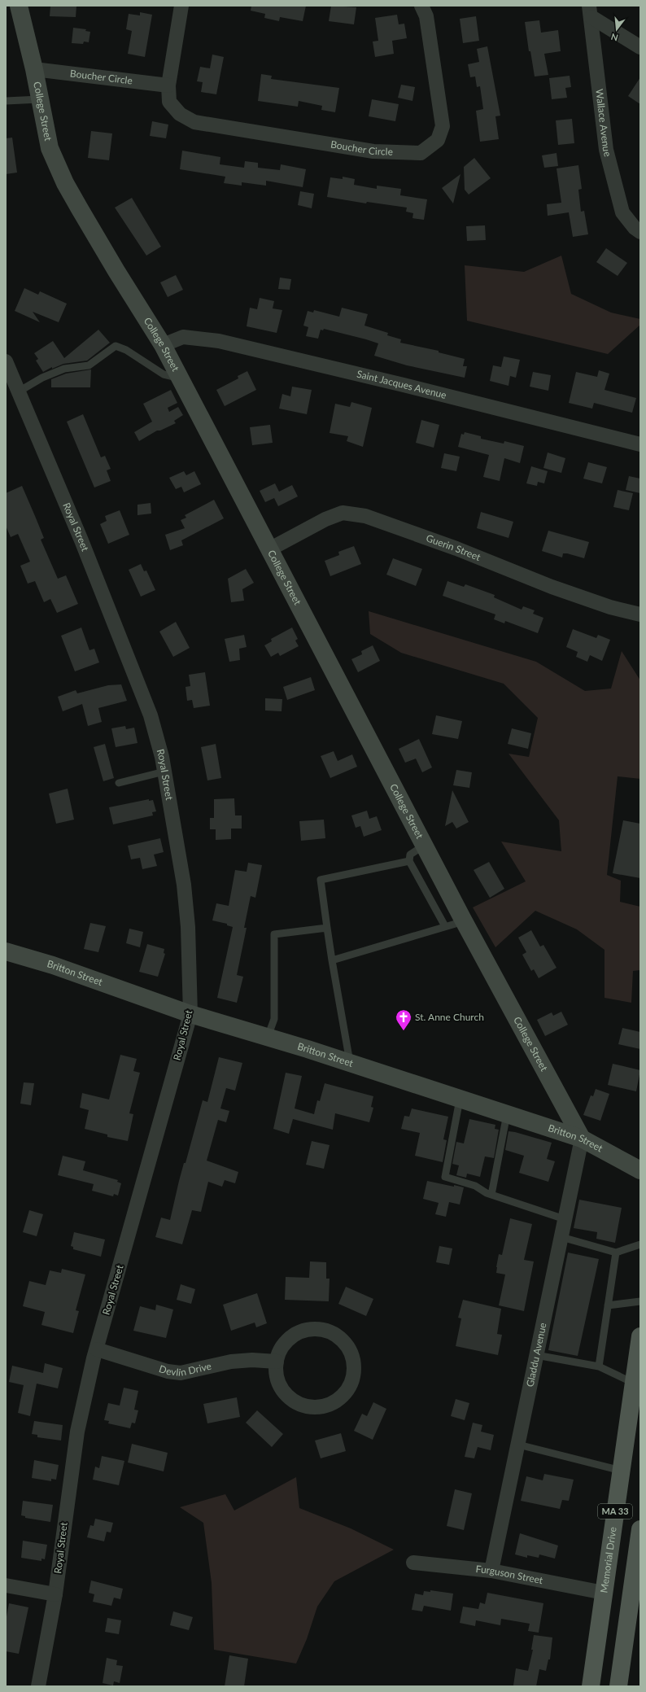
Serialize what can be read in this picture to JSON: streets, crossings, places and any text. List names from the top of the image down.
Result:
{
  "streets": {
    "main road": ["MA 33", "Memorial Drive"],
    "street": [
      "Boucher Circle",
      "College Street",
      "Wallace Avenue",
      "Saint Jacques Avenue",
      "Royal Street",
      "Guerin Street",
      "Britton Street",
      "Gladdu Avenue",
      "Devlin Drive",
      "Furguson Street"
    ]
  },
  "crossings": [
    ["Boucher Circle", "College Street"],
    ["College Street", "Saint Jacques Avenue"],
    ["College Street", "Guerin Street"],
    ["College Street", "Britton Street"],
    ["College Street", "Gladdu Avenue"],
    ["Royal Street", "Britton Street"],
    ["Royal Street", "Devlin Drive"],
    ["Britton Street", "Gladdu Avenue"],
    ["Gladdu Avenue", "Furguson Street"],
    ["Memorial Drive", "Furguson Street"]
  ],
  "places": {
    "church": ["St. Anne Church"]
  },
  "north": "bottom"
}
